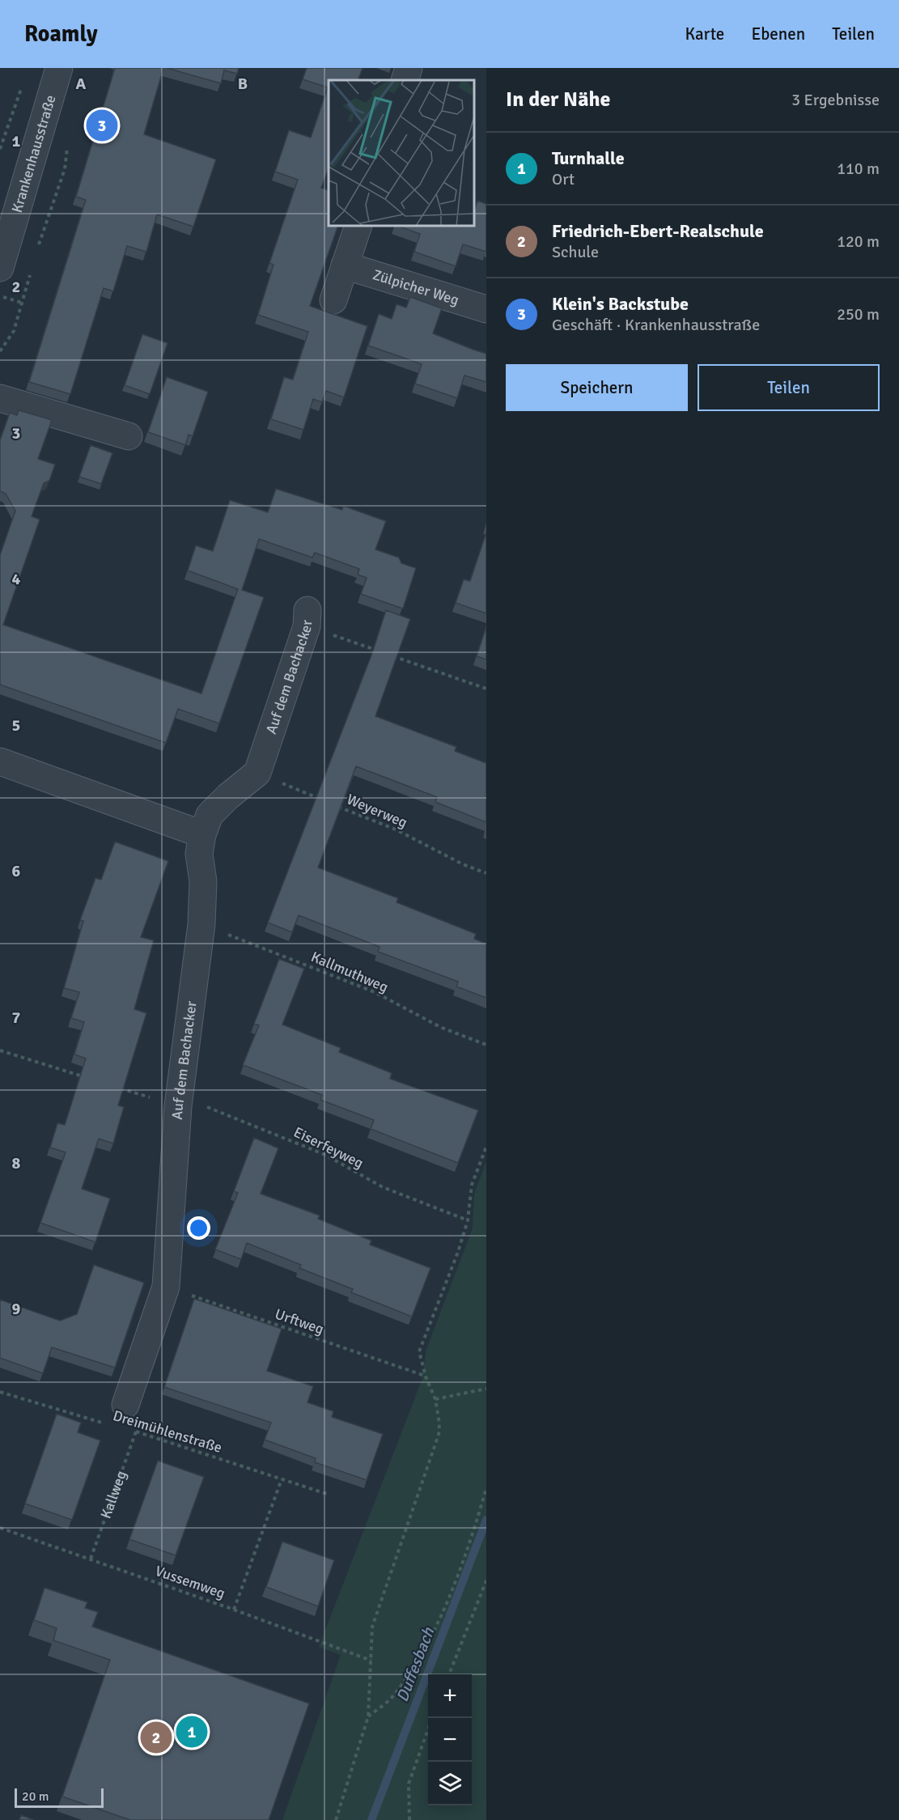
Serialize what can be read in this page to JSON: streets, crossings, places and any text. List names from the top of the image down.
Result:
{
  "streets": {
    "street": ["Krankenhausstraße", "Zülpicher Weg", "Auf dem Bachacker"],
    "path": [
      "Weyerweg",
      "Kallmuthweg",
      "Eiserfeyweg",
      "Urftweg",
      "Dreimühlenstraße",
      "Kallweg",
      "Vussemweg"
    ]
  },
  "crossings": [
    ["Auf dem Bachacker", "Weyerweg"],
    ["Auf dem Bachacker", "Kallmuthweg"],
    ["Auf dem Bachacker", "Eiserfeyweg"],
    ["Auf dem Bachacker", "Urftweg"],
    ["Dreimühlenstraße", "Kallweg"],
    ["Kallweg", "Vussemweg"]
  ],
  "water": ["Duffesbach"],
  "scale_bar": "20 m",
  "page": {
    "header": "Roamly",
    "nav": ["Karte", "Ebenen", "Teilen"],
    "heading": ["In der Nähe", "3 Ergebnisse"],
    "pins": ["3", "1", "2"],
    "list": [
      {
        "mark": "1",
        "name": "Turnhalle",
        "note": "Ort",
        "value": "110 m"
      },
      {
        "mark": "2",
        "name": "Friedrich-Ebert-Realschule",
        "note": "Schule",
        "value": "120 m"
      },
      {
        "mark": "3",
        "name": "Klein's Backstube",
        "note": "Geschäft · Krankenhausstraße",
        "value": "250 m"
      }
    ],
    "buttons": ["Speichern", "Teilen"],
    "map_buttons": ["+", "−"],
    "scale": "20 m"
  },
  "grid": {
    "columns": ["A", "B"],
    "rows": [
      "1",
      "2",
      "3",
      "4",
      "5",
      "6",
      "7",
      "8",
      "9"
    ]
  }
}
